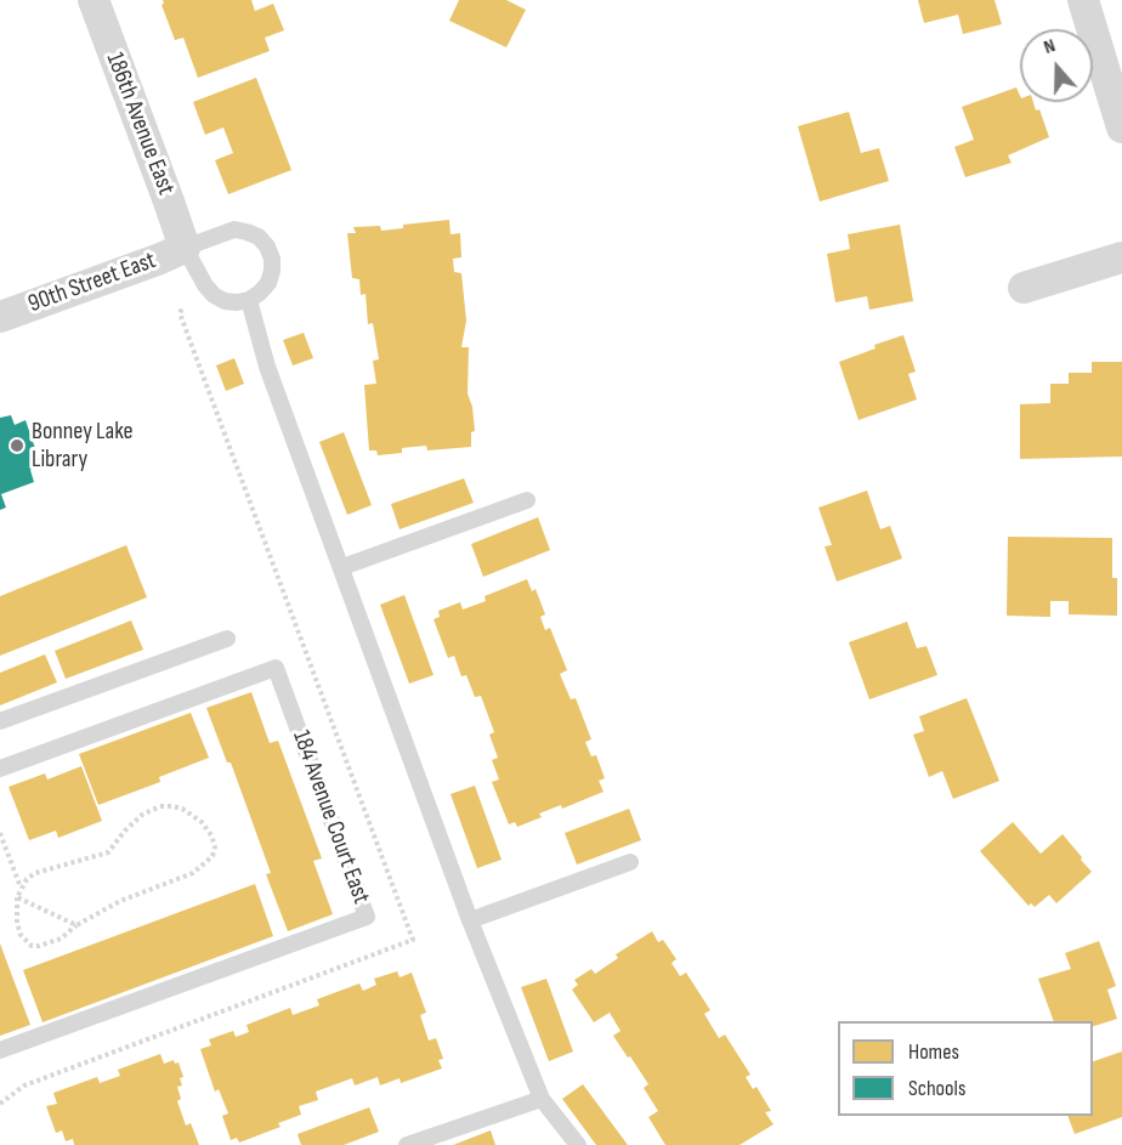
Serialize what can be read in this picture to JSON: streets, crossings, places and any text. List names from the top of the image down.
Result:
{
  "streets": {
    "street": ["186th Avenue East", "90th Street East"],
    "lane": ["184 Avenue Court East"]
  },
  "crossings": [
    ["186th Avenue East", "90th Street East"]
  ],
  "places": ["Bonney Lake Library"],
  "legend": ["Homes", "Schools"],
  "north": "top"
}
